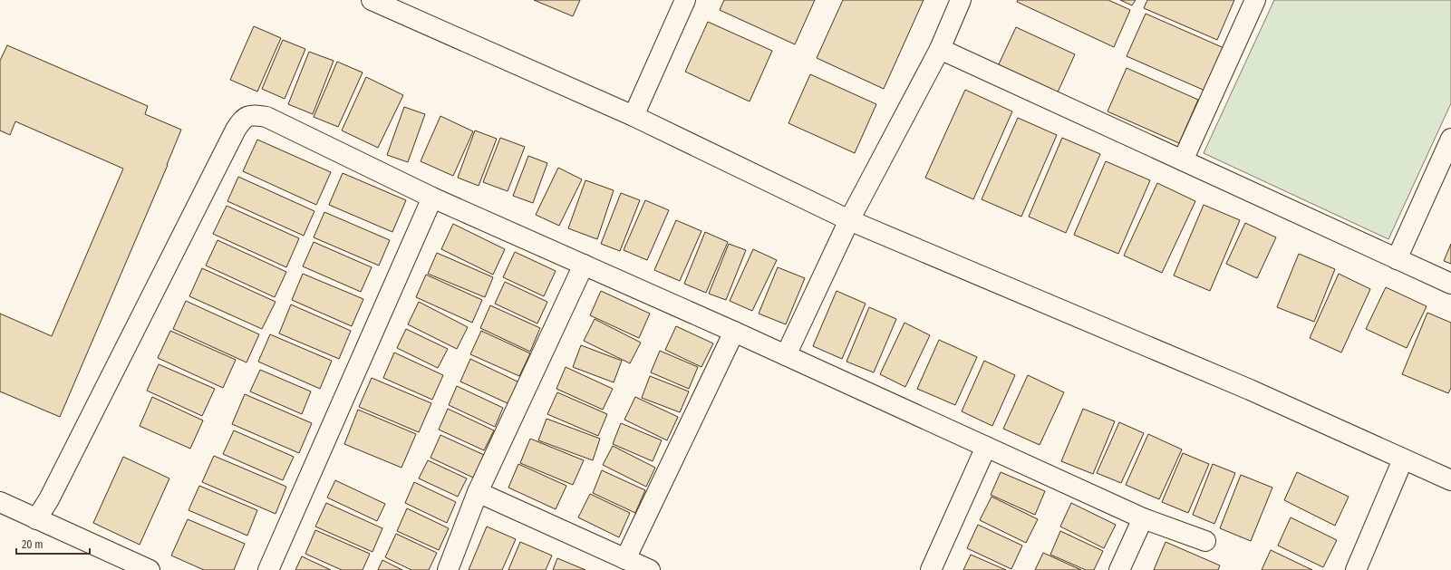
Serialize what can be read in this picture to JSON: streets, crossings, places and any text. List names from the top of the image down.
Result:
{
  "scale_bar": "20 m"
}
